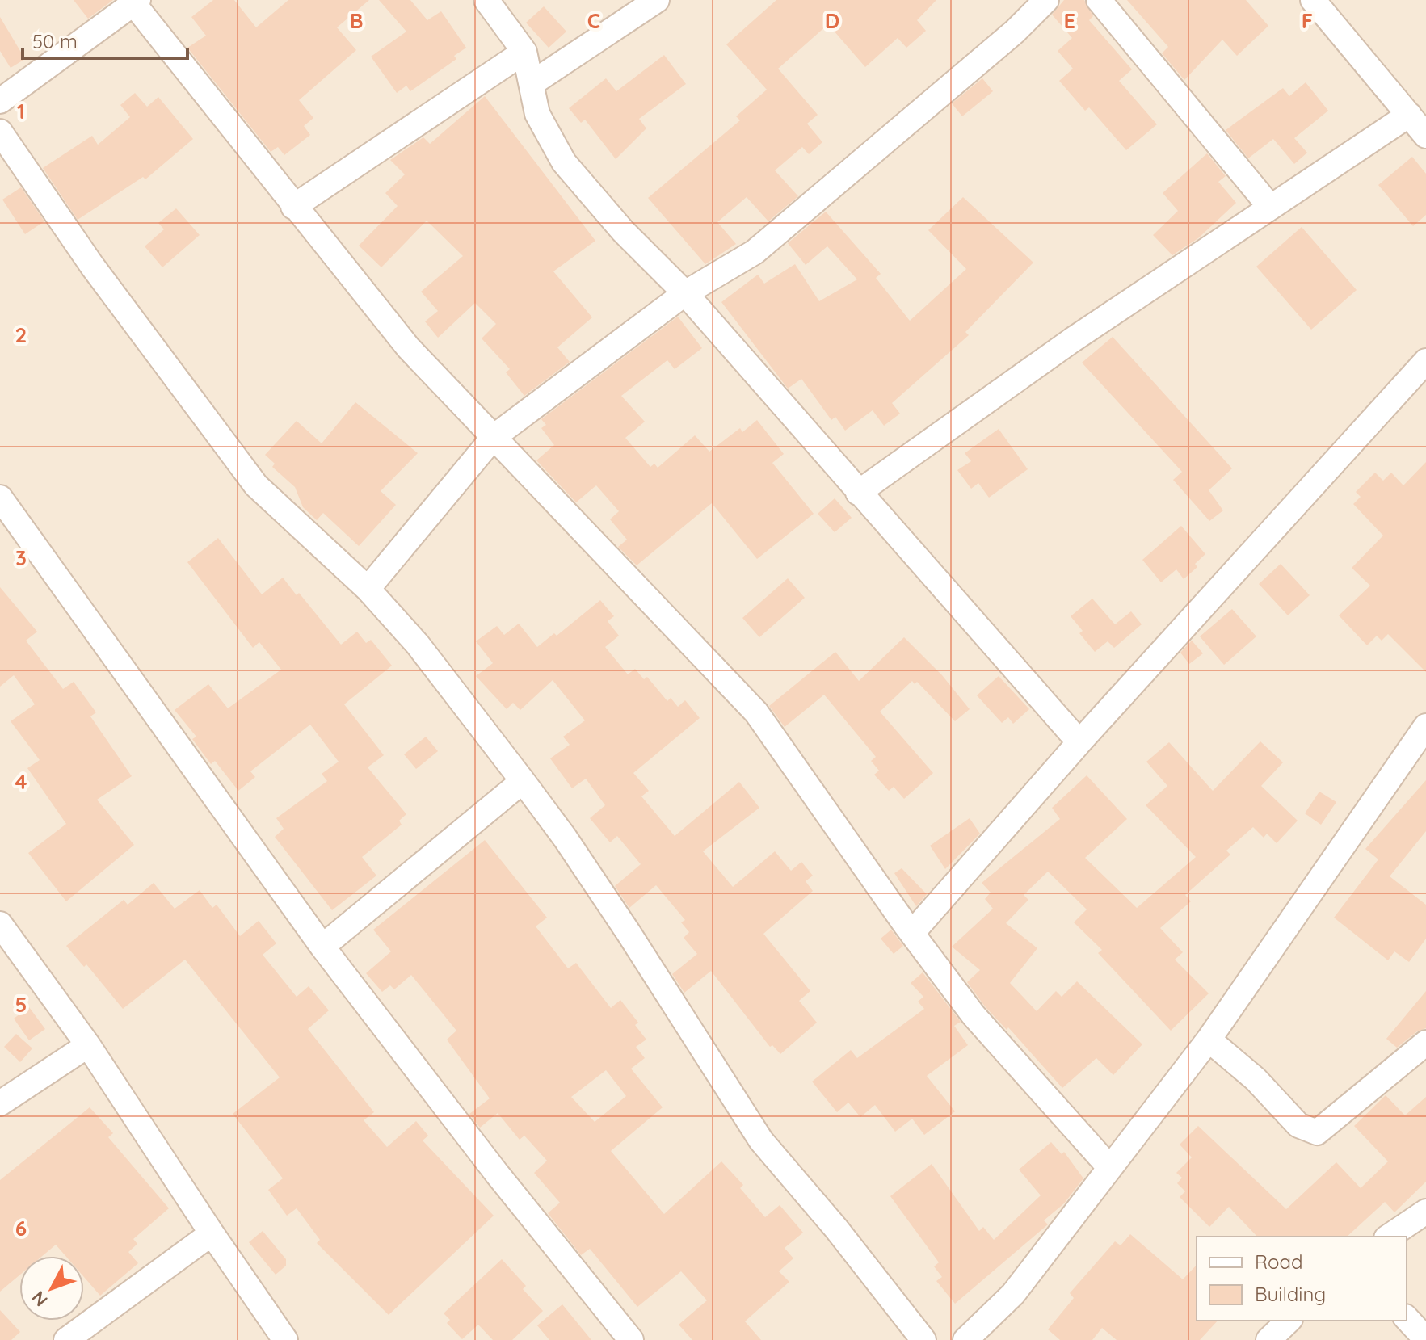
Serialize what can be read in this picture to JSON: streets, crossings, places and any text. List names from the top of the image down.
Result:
{
  "legend": ["Road", "Building"],
  "scale_bar": "50 m",
  "north": "bottom left",
  "grid": {
    "columns": [
      "B",
      "C",
      "D",
      "E",
      "F"
    ],
    "rows": [
      "1",
      "2",
      "3",
      "4",
      "5",
      "6"
    ]
  }
}
